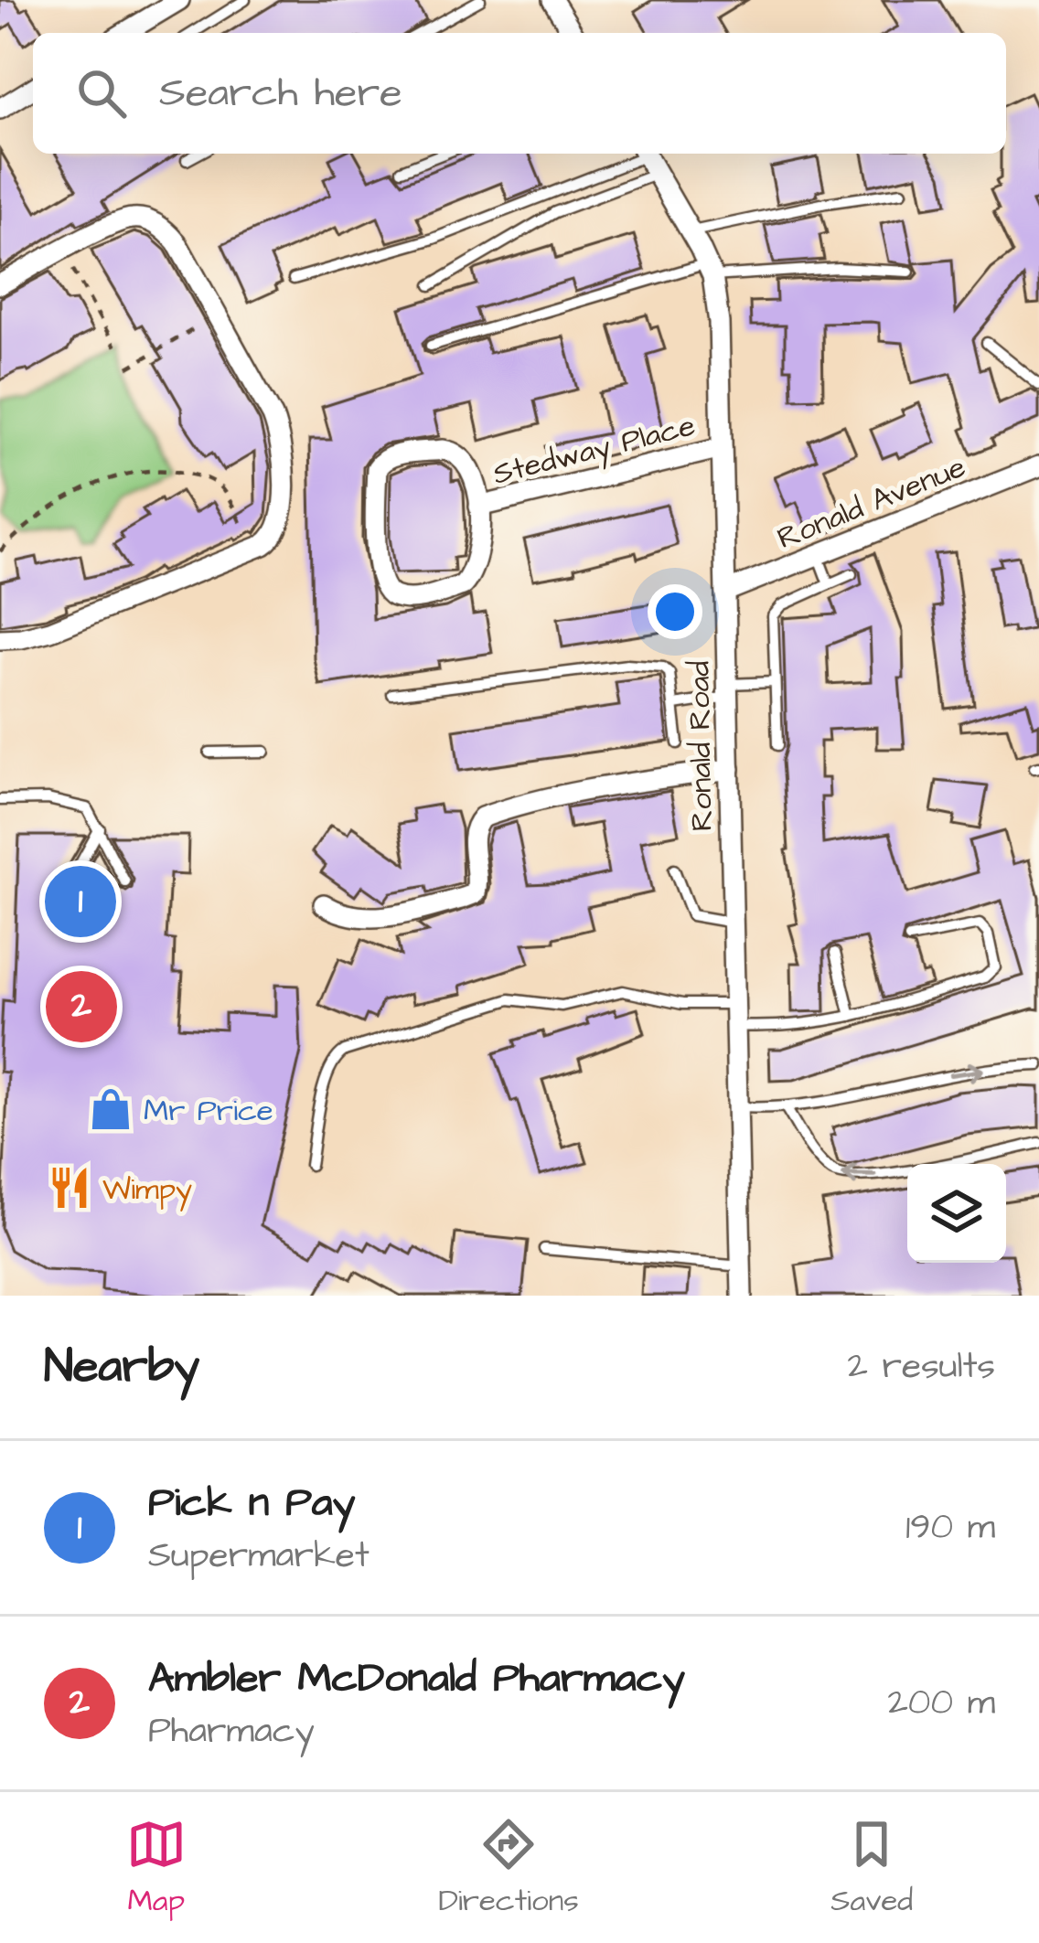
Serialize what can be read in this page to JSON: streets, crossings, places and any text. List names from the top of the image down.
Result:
{
  "streets": {
    "street": ["Stedway Place", "Ronald Avenue", "Ronald Road"]
  },
  "crossings": [
    ["Stedway Place", "Ronald Road"],
    ["Ronald Avenue", "Ronald Road"]
  ],
  "places": {
    "shop": ["Mr Price"],
    "restaurant": ["Wimpy"]
  },
  "page": {
    "search": "Search here",
    "pins": ["1", "2"],
    "heading": ["Nearby", "2 results"],
    "list": [
      {
        "mark": "1",
        "name": "Pick n Pay",
        "note": "Supermarket",
        "value": "190 m"
      },
      {
        "mark": "2",
        "name": "Ambler McDonald Pharmacy",
        "note": "Pharmacy",
        "value": "200 m"
      }
    ],
    "nav": ["Map", "Directions", "Saved"]
  }
}
